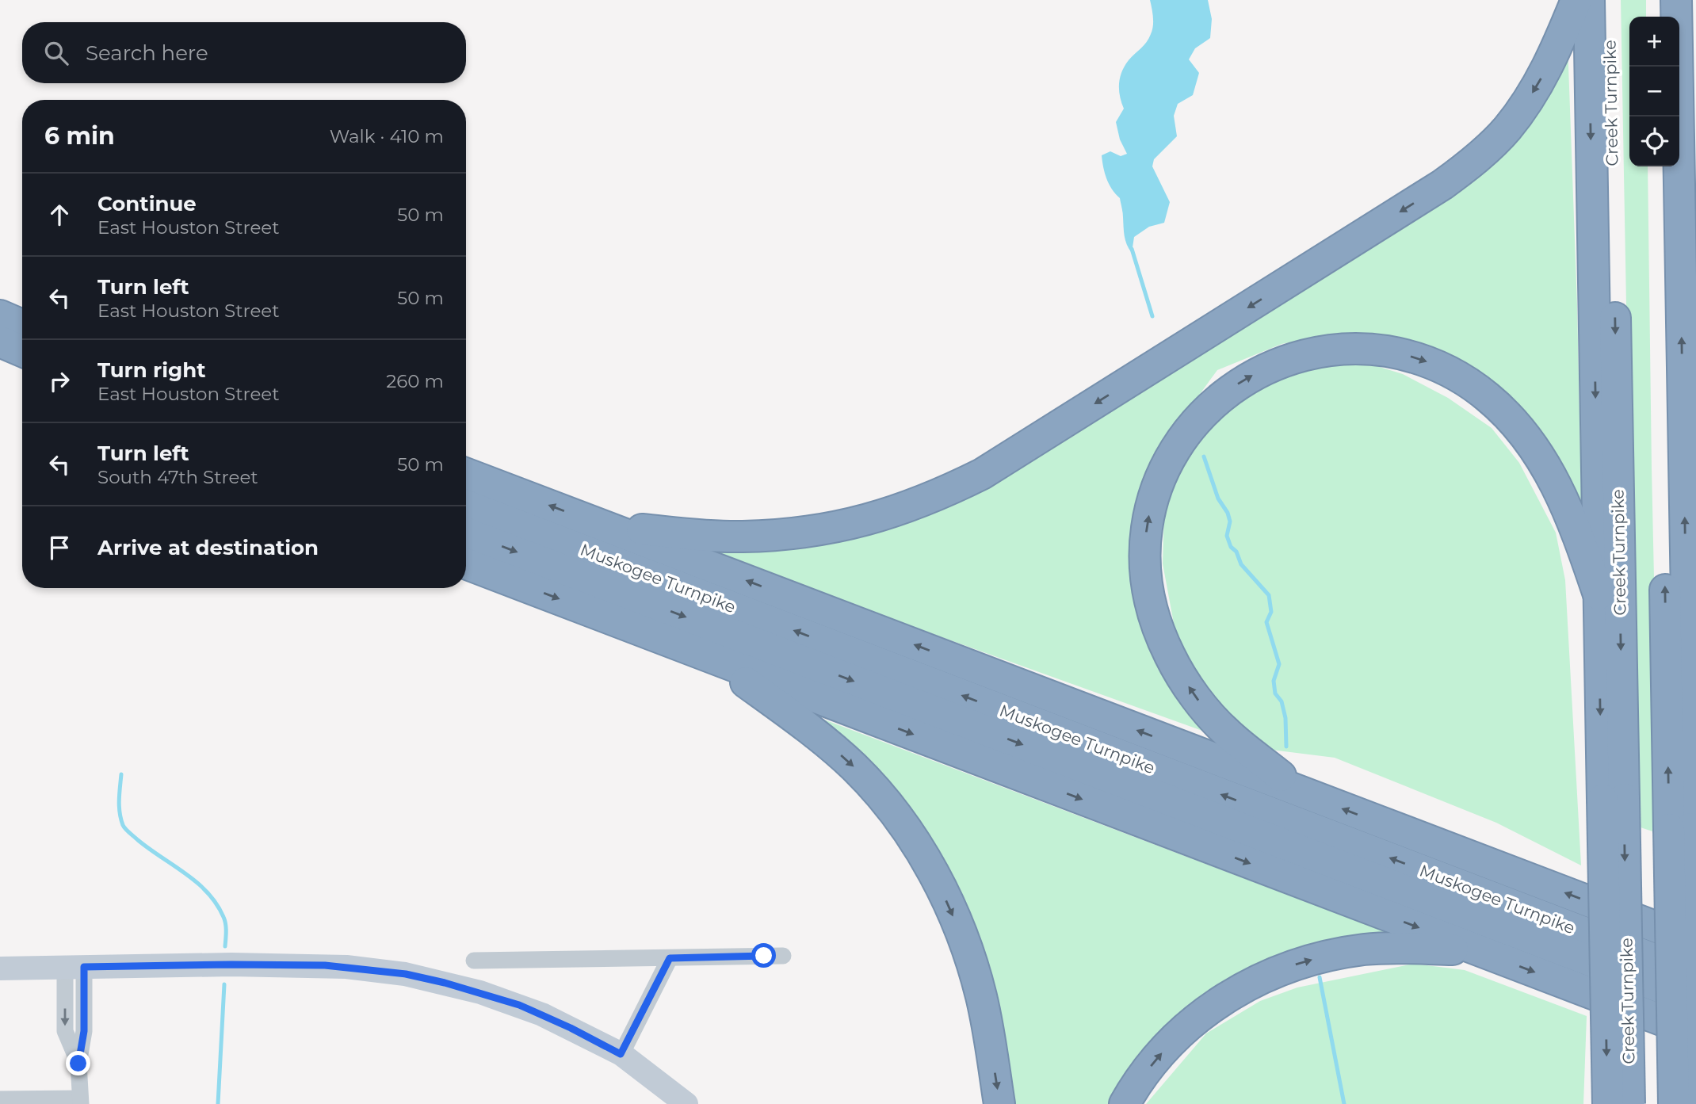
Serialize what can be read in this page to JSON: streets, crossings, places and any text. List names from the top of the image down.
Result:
{
  "streets": {
    "highway": ["Creek Turnpike", "Muskogee Turnpike"]
  },
  "page": {
    "map_buttons": ["+", "−"],
    "search": "Search here",
    "heading": ["6 min", "Walk · 410 m"],
    "list": [
      ["Continue", "East Houston Street", "50 m"],
      ["Turn left", "East Houston Street", "50 m"],
      ["Turn right", "East Houston Street", "260 m"],
      ["Turn left", "South 47th Street", "50 m"],
      "Arrive at destination"
    ]
  }
}
